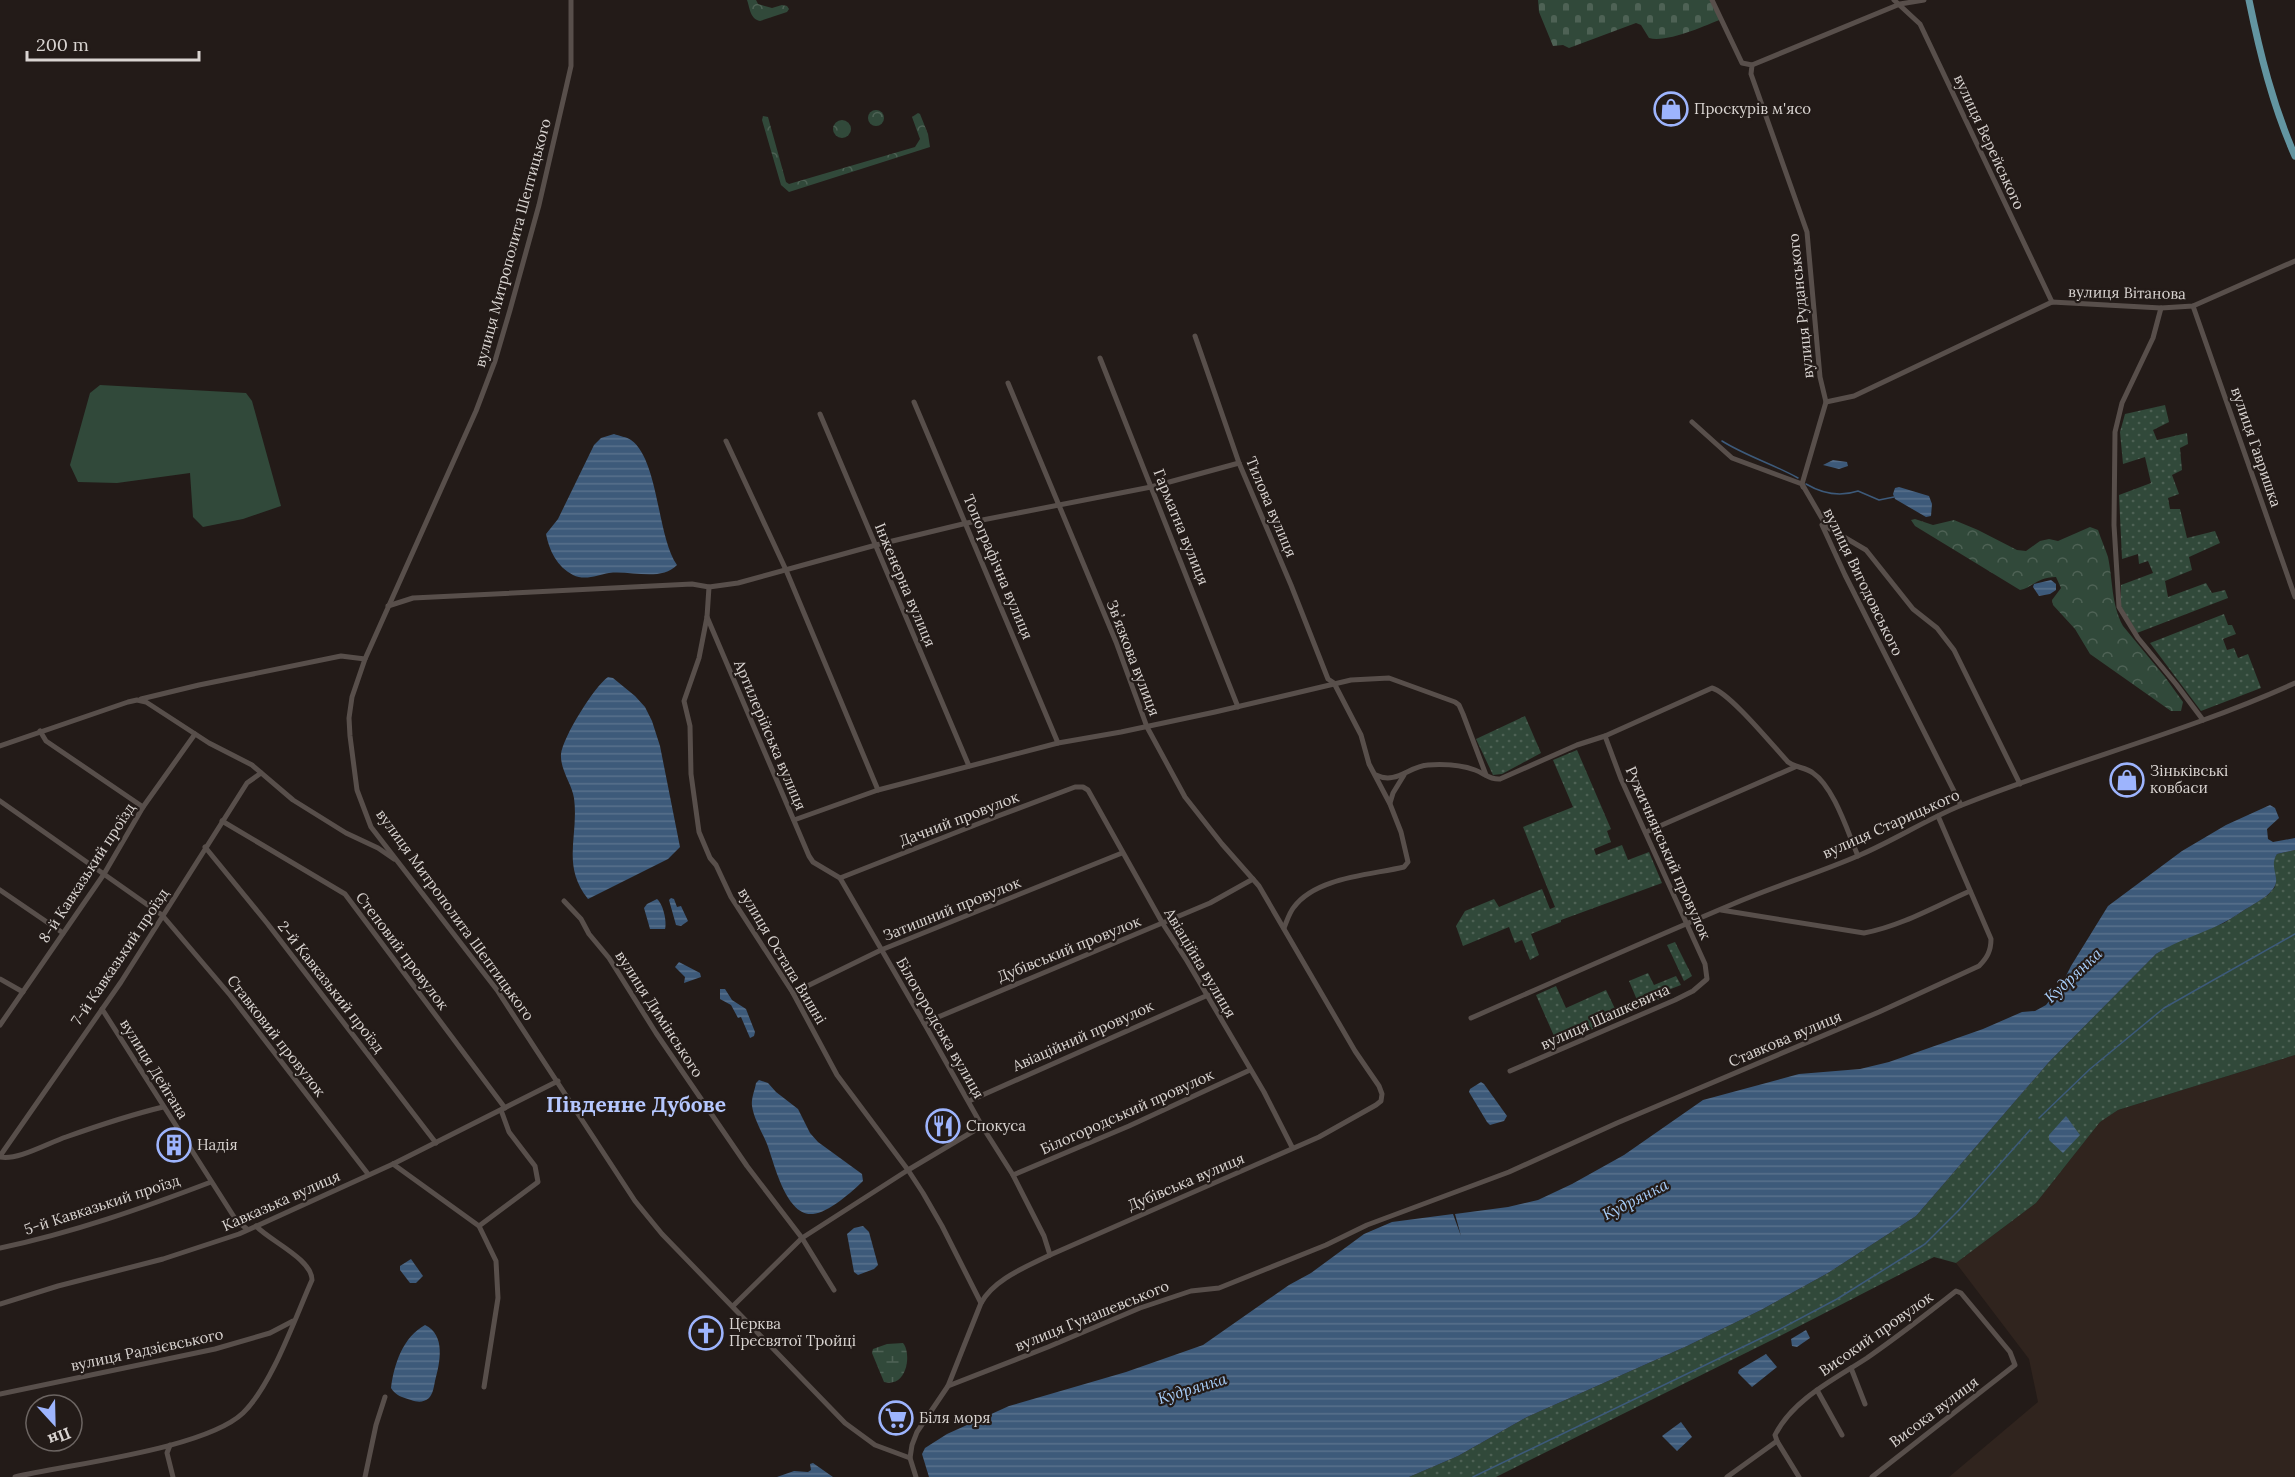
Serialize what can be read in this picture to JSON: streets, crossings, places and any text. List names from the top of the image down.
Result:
{
  "streets": {
    "street": [
      "вулиця Верейського",
      "вулиця Митрополита Шептицького",
      "вулиця Вітанова",
      "вулиця Руданського",
      "вулиця Гавришка",
      "Тилова вулиця",
      "Гарматна вулиця",
      "Топографічна вулиця",
      "вулиця Вигодовського",
      "Інженерна вулиця",
      "Звʼязкова вулиця",
      "Артилерійська вулиця",
      "Дачний провулок",
      "вулиця Старицького",
      "Ружичнянський провулок",
      "8-й Кавказький проїзд",
      "Затишний провулок",
      "Дубівський провулок",
      "Степовий провулок",
      "вулиця Остапа Вишні",
      "7-й Кавказький проїзд",
      "Авіаційна вулиця",
      "2-й Кавказький проїзд",
      "вулиця Димінського",
      "вулиця Шашкевича",
      "Білогородська вулиця",
      "Ставковий провулок",
      "Авіаційний провулок",
      "Ставкова вулиця",
      "вулиця Дейгана",
      "Білогородський провулок",
      "Дубівська вулиця",
      "Кавказька вулиця",
      "5-й Кавказький проїзд",
      "вулиця Гунашевського",
      "Високий провулок",
      "вулиця Радзієвського",
      "Висока вулиця"
    ]
  },
  "crossings": [
    ["вулиця Верейського", "вулиця Вітанова"],
    ["вулиця Митрополита Шептицького", "Дубівська вулиця"],
    ["вулиця Митрополита Шептицького", "Кавказька вулиця"],
    ["вулиця Вітанова", "вулиця Руданського"],
    ["вулиця Вітанова", "вулиця Гавришка"],
    ["Тилова вулиця", "Дубівська вулиця"],
    ["вулиця Вигодовського", "вулиця Старицького"],
    ["Звʼязкова вулиця", "Дубівський провулок"],
    ["Звʼязкова вулиця", "Дубівська вулиця"],
    ["Артилерійська вулиця", "Дачний провулок"],
    ["Артилерійська вулиця", "вулиця Остапа Вишні"],
    ["Артилерійська вулиця", "Білогородська вулиця"],
    ["Дачний провулок", "Авіаційна вулиця"],
    ["Дачний провулок", "Білогородська вулиця"],
    ["вулиця Старицького", "Ружичнянський провулок"],
    ["вулиця Старицького", "Ставкова вулиця"],
    ["Ружичнянський провулок", "вулиця Шашкевича"],
    ["8-й Кавказький проїзд", "Ставковий провулок"],
    ["Затишний провулок", "вулиця Остапа Вишні"],
    ["Затишний провулок", "Авіаційна вулиця"],
    ["Затишний провулок", "Білогородська вулиця"],
    ["Дубівський провулок", "Авіаційна вулиця"],
    ["Дубівський провулок", "Білогородська вулиця"],
    ["Степовий провулок", "7-й Кавказький проїзд"],
    ["Степовий провулок", "Кавказька вулиця"],
    ["вулиця Остапа Вишні", "Дубівська вулиця"],
    ["7-й Кавказький проїзд", "2-й Кавказький проїзд"],
    ["7-й Кавказький проїзд", "Ставковий провулок"],
    ["7-й Кавказький проїзд", "вулиця Дейгана"],
    ["Авіаційна вулиця", "Авіаційний провулок"],
    ["Авіаційна вулиця", "Білогородський провулок"],
    ["Авіаційна вулиця", "Дубівська вулиця"],
    ["2-й Кавказький проїзд", "Кавказька вулиця"],
    ["Білогородська вулиця", "Авіаційний провулок"],
    ["Білогородська вулиця", "Білогородський провулок"],
    ["Білогородська вулиця", "Дубівська вулиця"],
    ["Ставковий провулок", "Кавказька вулиця"],
    ["Ставкова вулиця", "вулиця Гунашевського"],
    ["вулиця Дейгана", "Кавказька вулиця"],
    ["вулиця Дейгана", "5-й Кавказький проїзд"],
    ["Дубівська вулиця", "вулиця Гунашевського"],
    ["Високий провулок", "Висока вулиця"]
  ],
  "districts": ["Південне Дубове"],
  "water": ["Кудрянка"],
  "places": {
    "shop": ["Проскурів м'ясо", "Зіньківські ковбаси"],
    "restaurant": ["Спокуса"],
    "building": ["Надія"],
    "church": ["Церква Пресвятої Тройці"],
    "supermarket": ["Біля моря"]
  },
  "scale_bar": "200 m",
  "north": "bottom"
}
